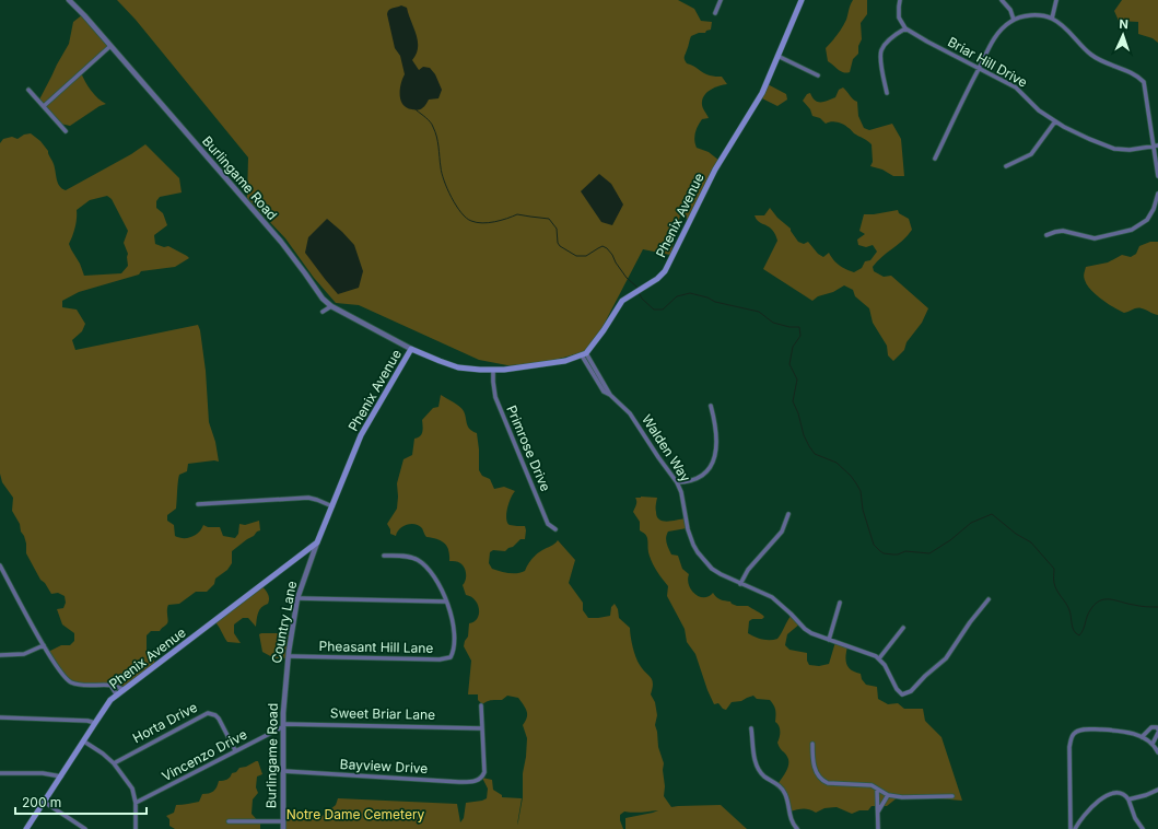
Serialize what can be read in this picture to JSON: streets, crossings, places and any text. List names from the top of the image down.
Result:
{
  "streets": {
    "main road": ["Phenix Avenue"],
    "street": [
      "Briar Hill Drive",
      "Burlingame Road",
      "Primrose Drive",
      "Walden Way",
      "Country Lane",
      "Pheasant Hill Lane",
      "Sweet Briar Lane",
      "Horta Drive",
      "Vincenzo Drive",
      "Bayview Drive"
    ]
  },
  "crossings": [
    ["Burlingame Road", "Phenix Avenue"],
    ["Burlingame Road", "Country Lane"],
    ["Burlingame Road", "Sweet Briar Lane"],
    ["Burlingame Road", "Vincenzo Drive"],
    ["Burlingame Road", "Bayview Drive"],
    ["Phenix Avenue", "Primrose Drive"],
    ["Phenix Avenue", "Walden Way"],
    ["Phenix Avenue", "Country Lane"],
    ["Country Lane", "Pheasant Hill Lane"],
    ["Sweet Briar Lane", "Vincenzo Drive"],
    ["Sweet Briar Lane", "Bayview Drive"],
    ["Horta Drive", "Vincenzo Drive"]
  ],
  "parks": ["Notre Dame Cemetery"],
  "scale_bar": "200 m",
  "north": "top"
}
